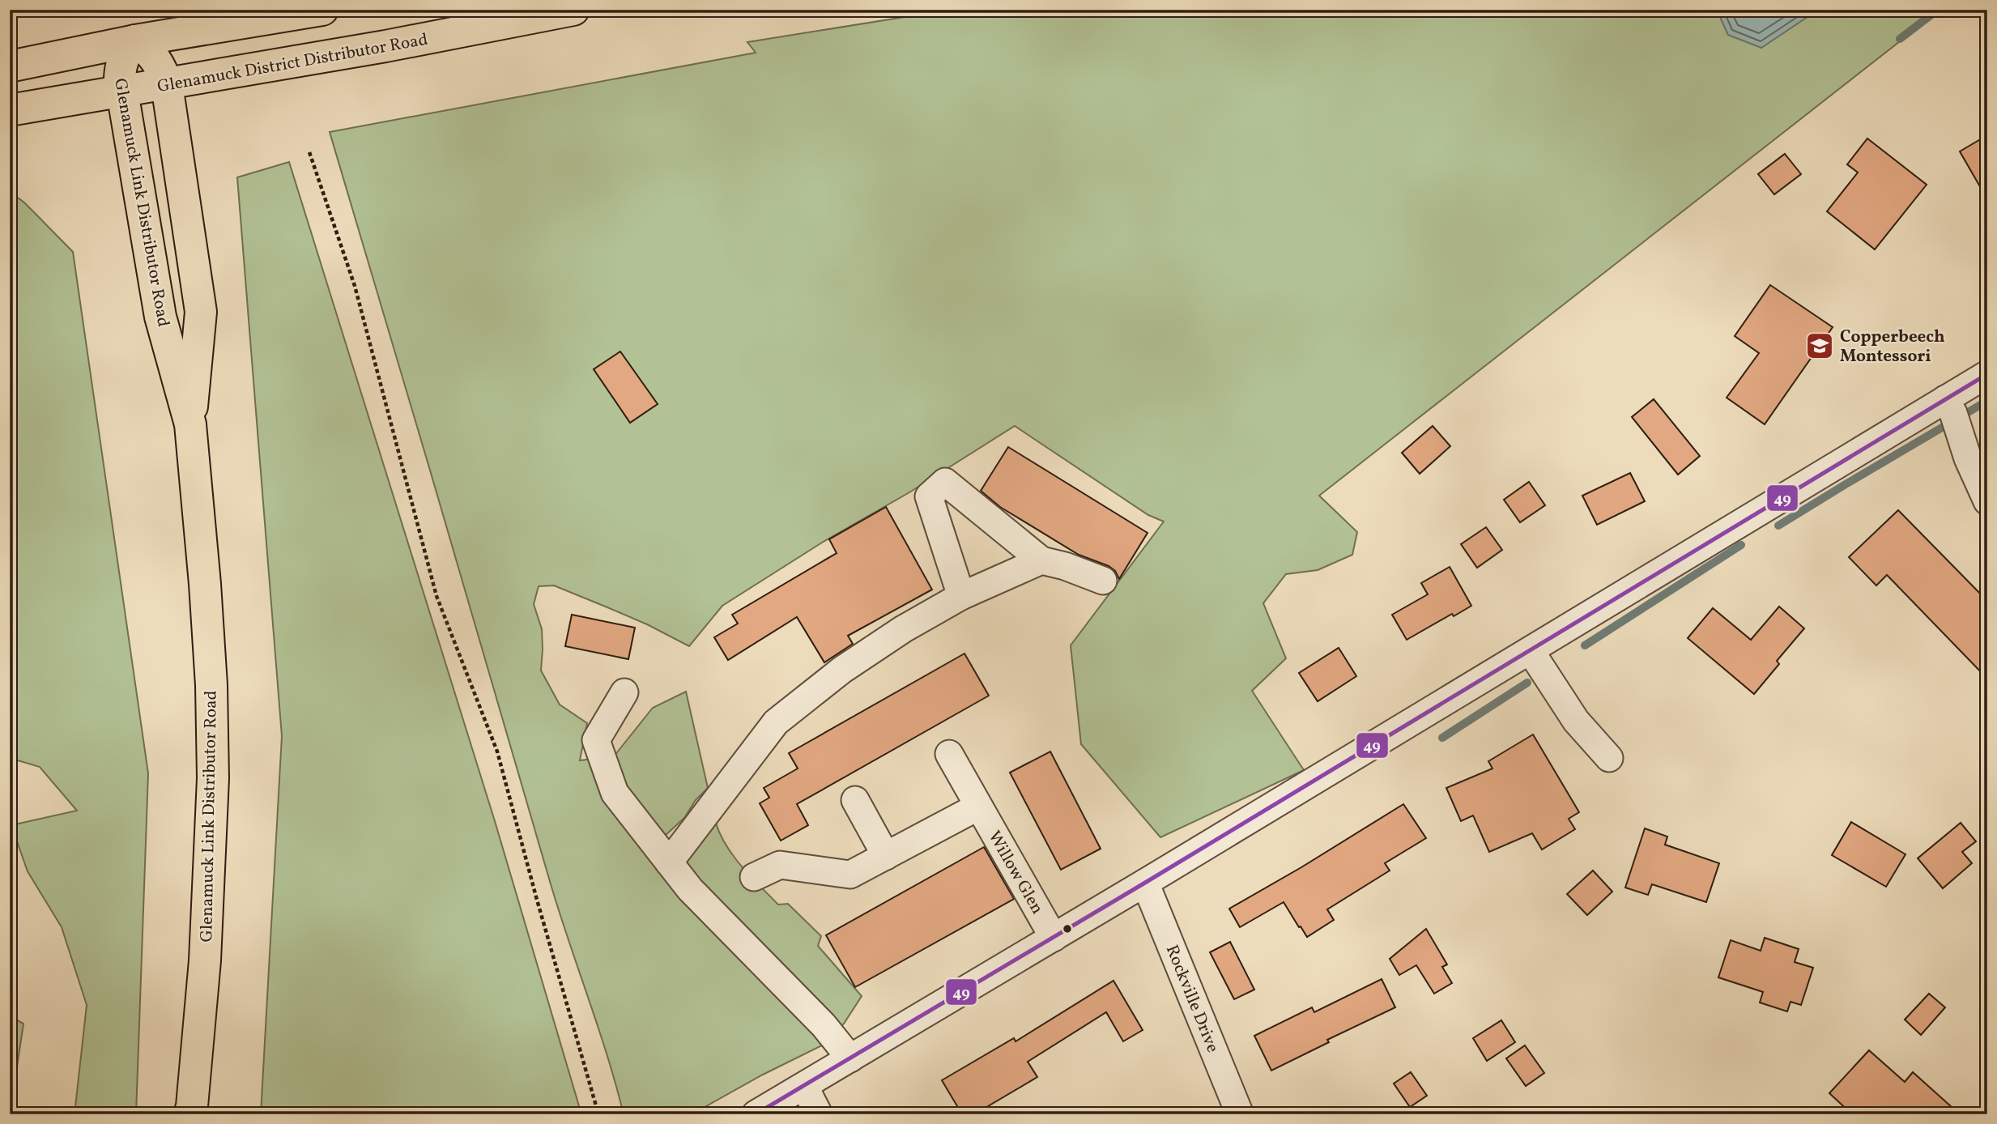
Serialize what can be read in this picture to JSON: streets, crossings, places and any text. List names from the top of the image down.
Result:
{
  "streets": {
    "main road": ["Glenamuck District Distributor Road", "Glenamuck Link Distributor Road"],
    "street": ["Willow Glen", "Rockville Drive"]
  },
  "crossings": [
    ["Glenamuck District Distributor Road", "Glenamuck Link Distributor Road"]
  ],
  "places": {
    "school or university": ["Copperbeech Montessori"]
  },
  "lines": ["transit line 49"]
}
